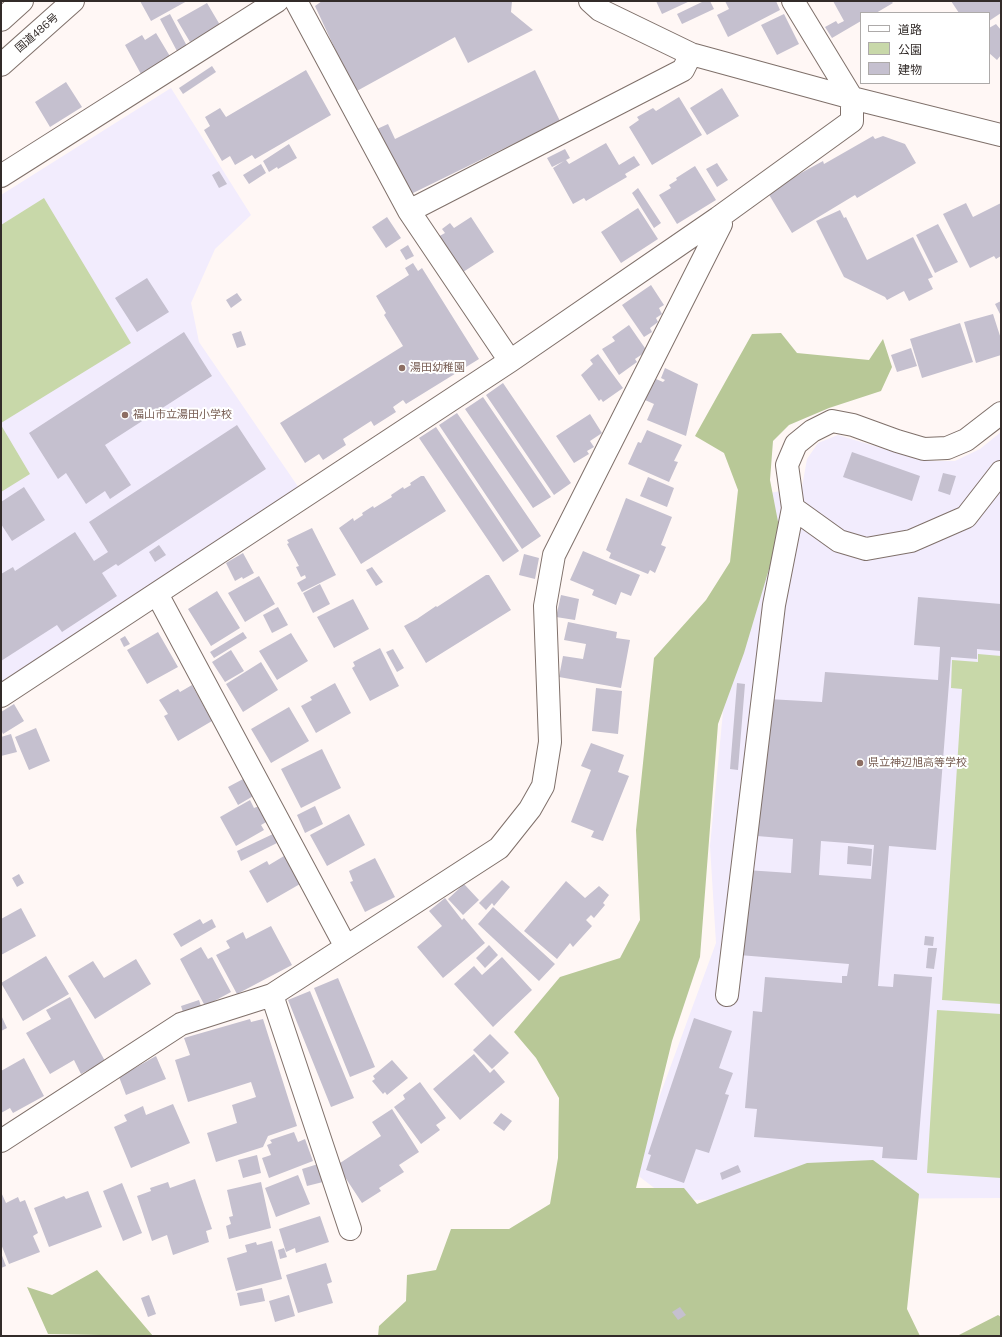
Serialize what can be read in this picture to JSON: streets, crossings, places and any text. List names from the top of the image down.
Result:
{
  "streets": {
    "main road": ["国道486号"]
  },
  "places": ["湯田幼稚園", "福山市立湯田小学校", "県立神辺旭高等学校"],
  "legend": ["道路", "公園", "建物"]
}
